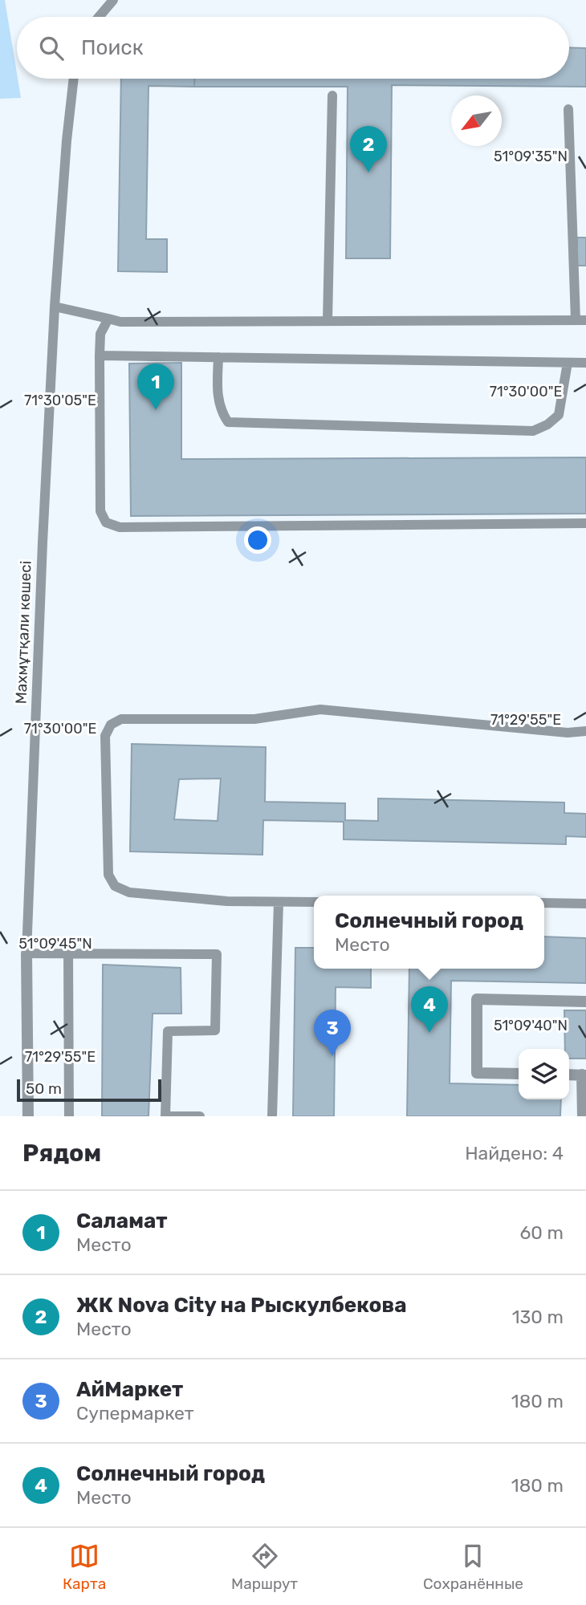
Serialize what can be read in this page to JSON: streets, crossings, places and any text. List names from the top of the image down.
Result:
{
  "streets": {
    "street": ["Махмұтқали көшесі"]
  },
  "scale_bar": "50 m",
  "north": "bottom left",
  "page": {
    "search": "Поиск",
    "pins": [
      "2",
      "1",
      "4",
      "3"
    ],
    "popup": ["Солнечный город", "Место"],
    "scale": "50 m",
    "heading": ["Рядом", "Найдено: 4"],
    "list": [
      {
        "mark": "1",
        "name": "Саламат",
        "note": "Место",
        "value": "60 m"
      },
      {
        "mark": "2",
        "name": "ЖК Nova City на Рыскулбекова",
        "note": "Место",
        "value": "130 m"
      },
      {
        "mark": "3",
        "name": "АйМаркет",
        "note": "Супермаркет",
        "value": "180 m"
      },
      {
        "mark": "4",
        "name": "Солнечный город",
        "note": "Место",
        "value": "180 m"
      }
    ],
    "nav": ["Карта", "Маршрут", "Сохранённые"]
  },
  "coordinates": [
    "51°09'35\"N",
    "71°30'00\"E",
    "71°30'05\"E",
    "71°29'55\"E",
    "51°09'45\"N",
    "51°09'40\"N"
  ]
}
